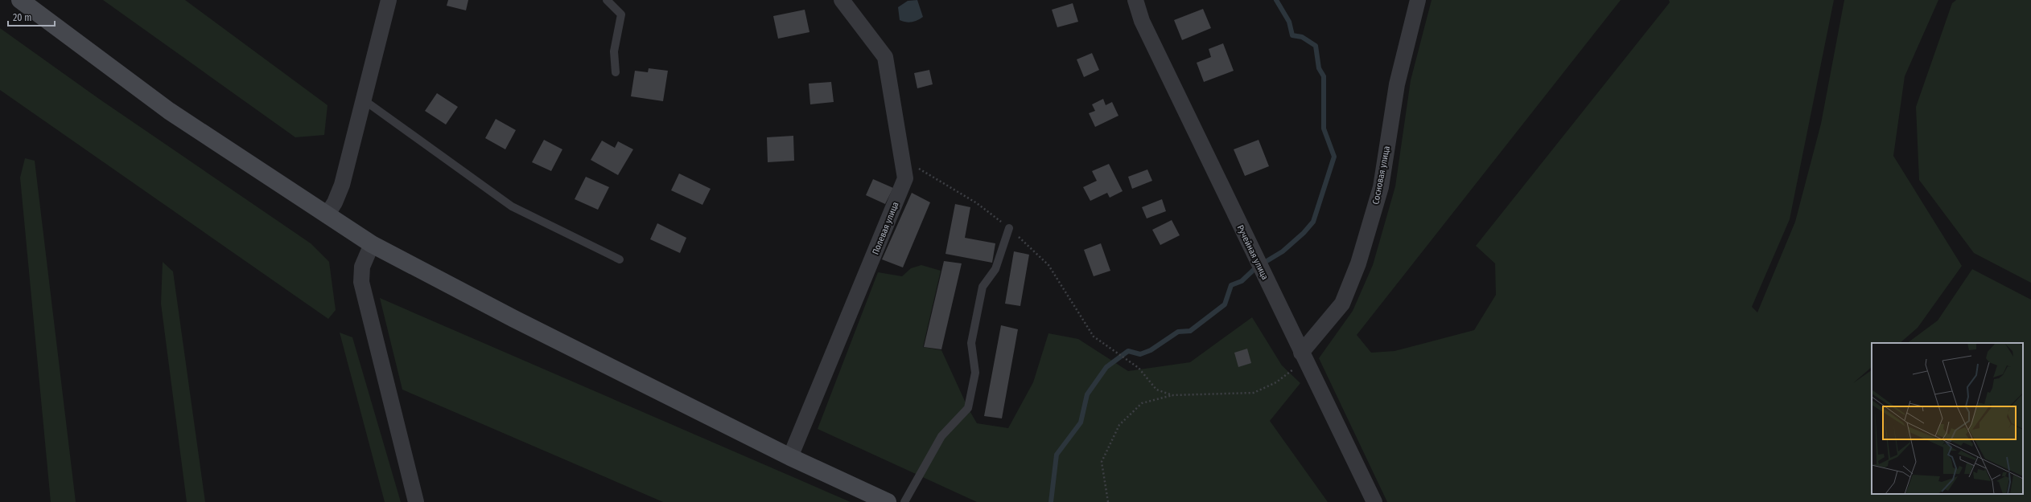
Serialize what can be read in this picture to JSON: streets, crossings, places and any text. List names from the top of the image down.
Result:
{
  "streets": {
    "street": ["Сосновая улица", "Полевая улица", "Ручейная улица"]
  },
  "crossings": [
    ["Сосновая улица", "Ручейная улица"]
  ],
  "scale_bar": "20 m"
}
